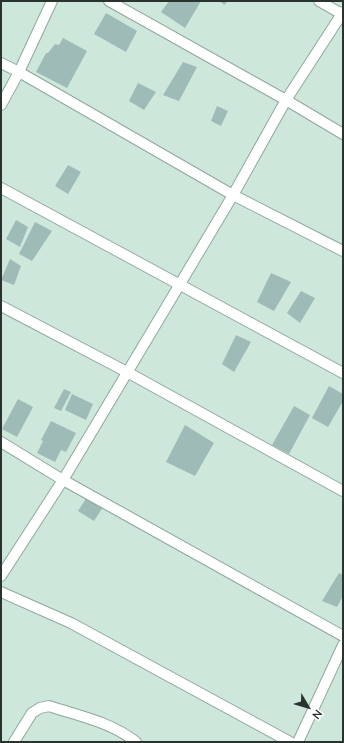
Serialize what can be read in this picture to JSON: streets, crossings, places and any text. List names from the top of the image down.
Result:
{
  "north": "bottom right"
}
